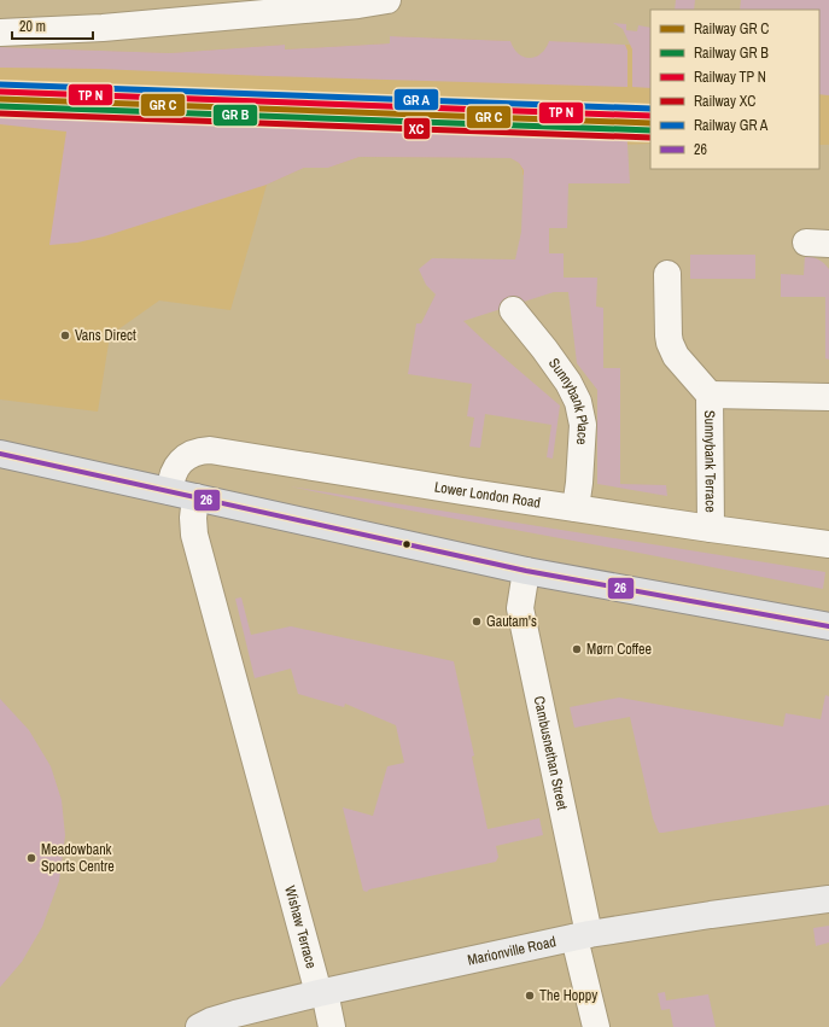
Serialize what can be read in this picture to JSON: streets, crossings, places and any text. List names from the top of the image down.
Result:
{
  "streets": {
    "street": [
      "Sunnybank Place",
      "Sunnybank Terrace",
      "Lower London Road",
      "Cambusnethan Street",
      "Wishaw Terrace",
      "Marionville Road"
    ]
  },
  "crossings": [
    ["Sunnybank Place", "Lower London Road"],
    ["Sunnybank Terrace", "Lower London Road"],
    ["Cambusnethan Street", "Marionville Road"],
    ["Wishaw Terrace", "Marionville Road"]
  ],
  "places": [
    "Vans Direct",
    "Gautam's",
    "Mørn Coffee",
    "Meadowbank Sports Centre",
    "The Hoppy"
  ],
  "lines": ["rail line XC", "transit line 26"],
  "legend": [
    "Railway GR C",
    "Railway GR B",
    "Railway TP N",
    "Railway XC",
    "Railway GR A",
    "26"
  ],
  "scale_bar": "20 m"
}
